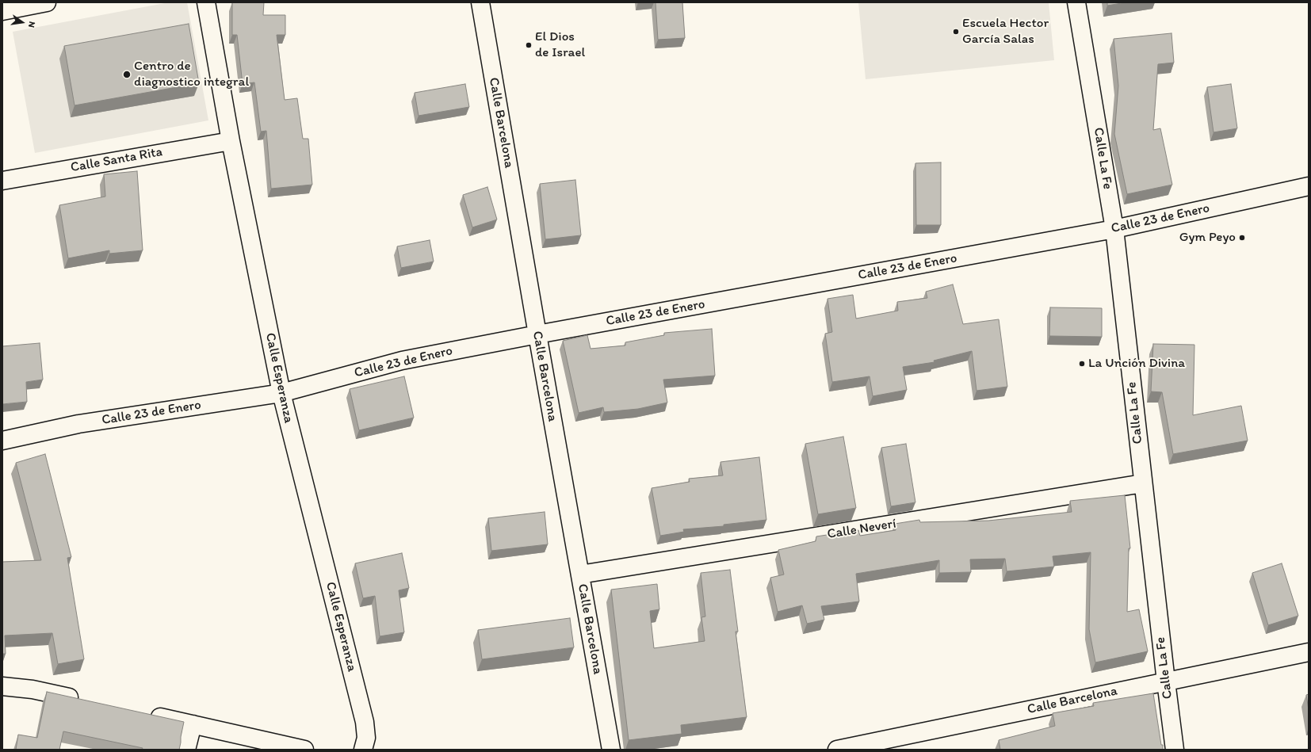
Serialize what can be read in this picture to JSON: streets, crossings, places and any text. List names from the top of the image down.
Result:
{
  "streets": {
    "street": [
      "Calle Barcelona",
      "Calle La Fe",
      "Calle Santa Rita",
      "Calle 23 de Enero",
      "Calle Esperanza",
      "Calle Neverí"
    ]
  },
  "crossings": [
    ["Calle Barcelona", "Calle La Fe"],
    ["Calle Barcelona", "Calle 23 de Enero"],
    ["Calle Barcelona", "Calle Neverí"],
    ["Calle La Fe", "Calle 23 de Enero"],
    ["Calle La Fe", "Calle Neverí"],
    ["Calle Santa Rita", "Calle Esperanza"],
    ["Calle 23 de Enero", "Calle Esperanza"]
  ],
  "places": [
    "Escuela Hector García Salas",
    "El Dios de Israel",
    "Centro de diagnostico integral",
    "Gym Peyo",
    "La Unción Divina"
  ],
  "north": "right"
}
